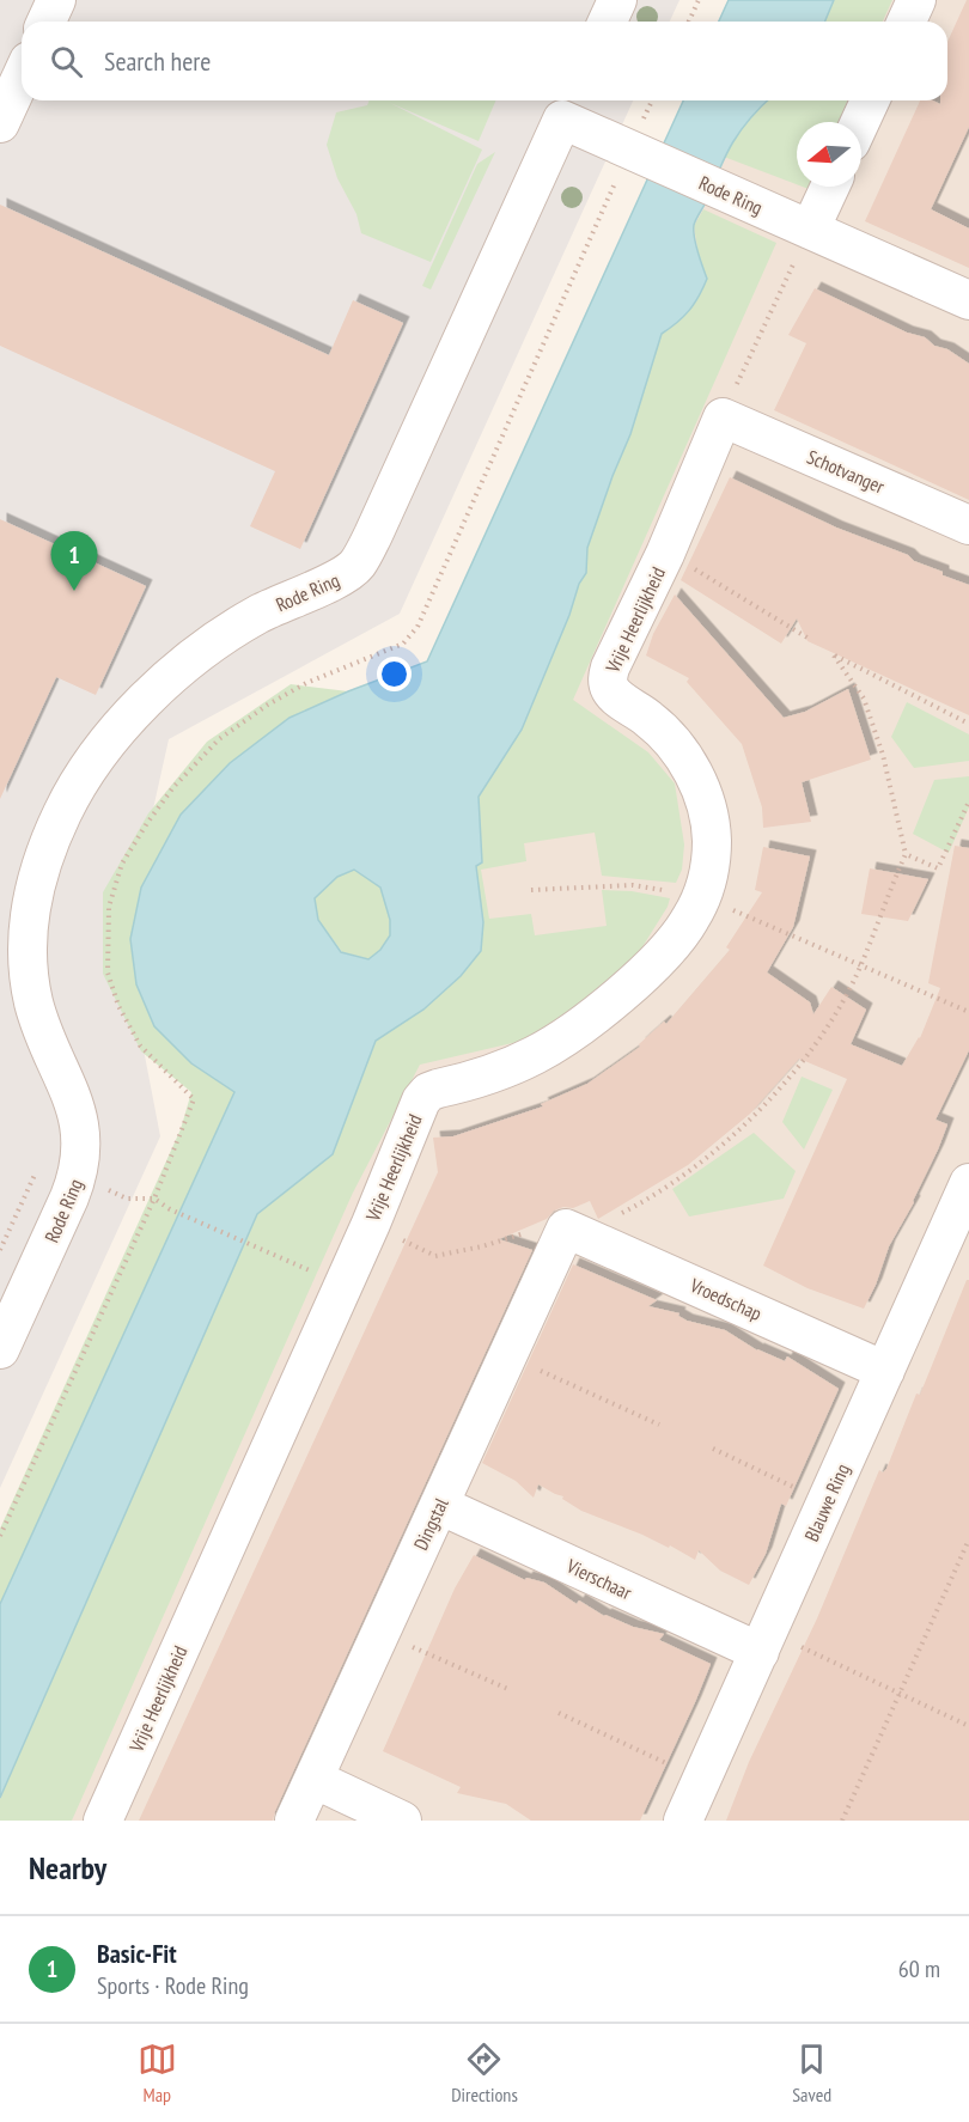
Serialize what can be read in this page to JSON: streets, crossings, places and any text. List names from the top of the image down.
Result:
{
  "streets": {
    "street": [
      "Rode Ring",
      "Schotvanger",
      "Vrije Heerlijkheid",
      "Vroedschap",
      "Blauwe Ring",
      "Dingstal",
      "Vierschaar"
    ]
  },
  "crossings": [
    ["Schotvanger", "Vrije Heerlijkheid"],
    ["Vroedschap", "Blauwe Ring"],
    ["Vroedschap", "Dingstal"],
    ["Blauwe Ring", "Vierschaar"],
    ["Dingstal", "Vierschaar"]
  ],
  "north": "left",
  "page": {
    "search": "Search here",
    "pins": "1",
    "heading": "Nearby",
    "list": [
      {
        "mark": "1",
        "name": "Basic-Fit",
        "note": "Sports · Rode Ring",
        "value": "60 m"
      }
    ],
    "nav": ["Map", "Directions", "Saved"]
  }
}
